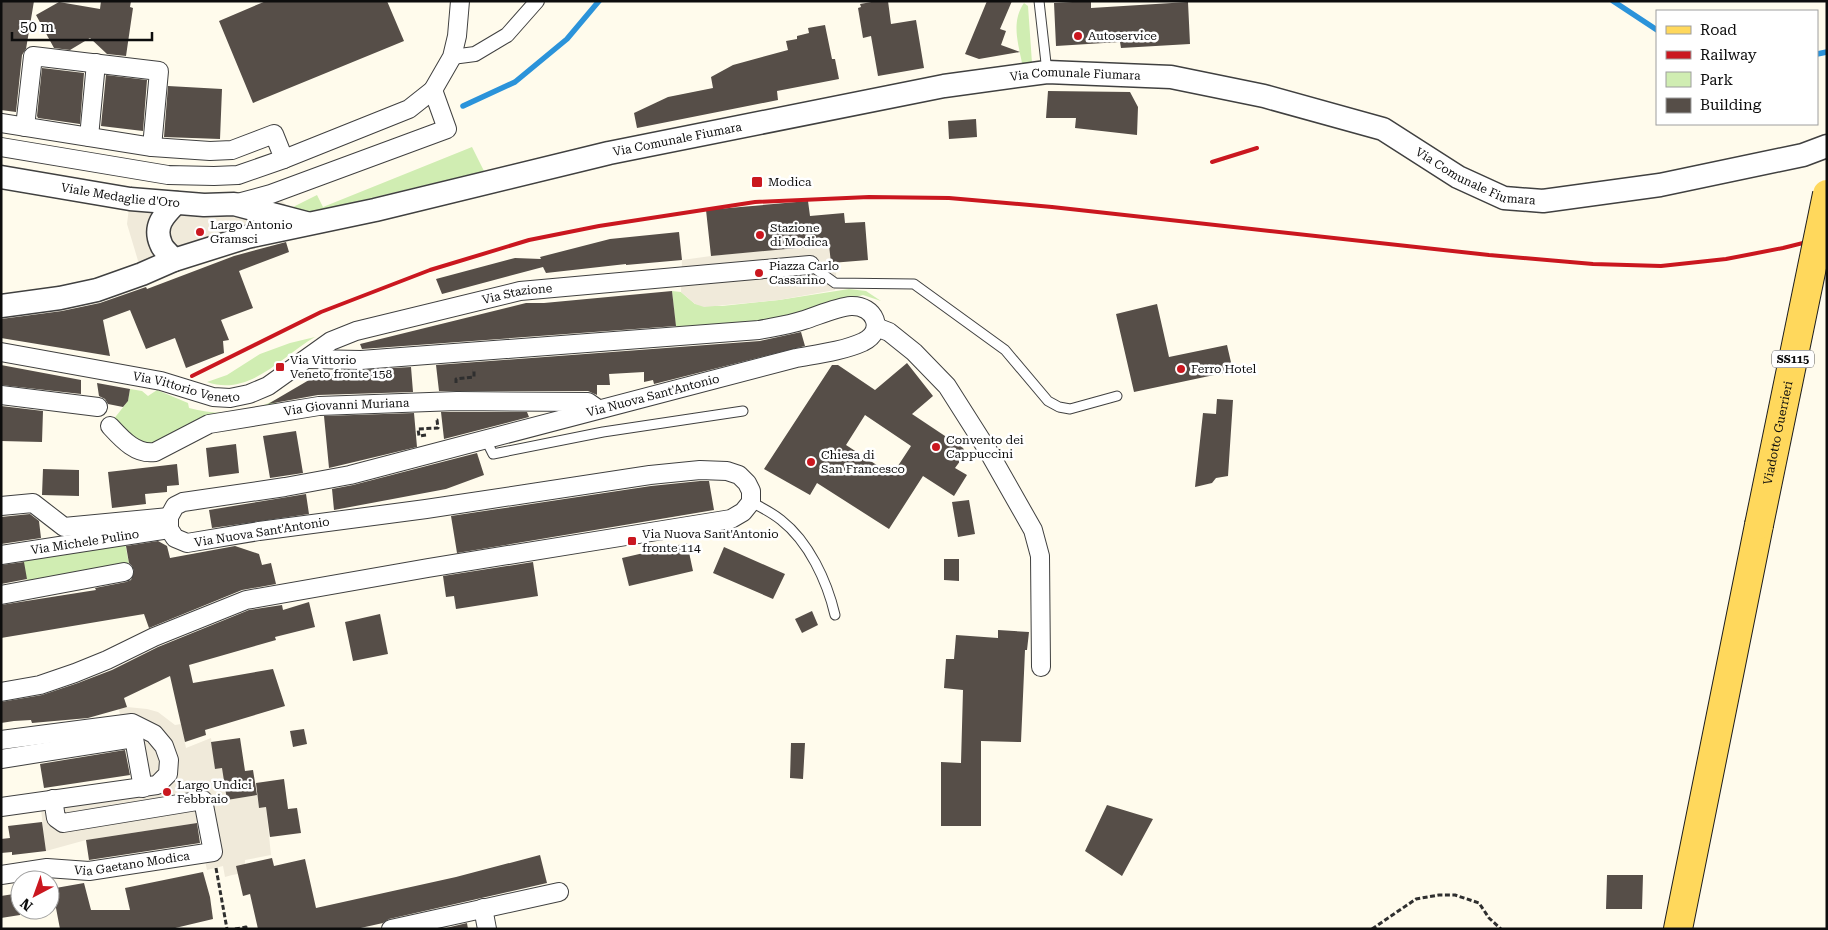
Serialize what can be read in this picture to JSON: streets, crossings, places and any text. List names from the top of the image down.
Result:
{
  "streets": {
    "main road": ["SS115", "Viadotto Guerrieri"],
    "street": [
      "Via Comunale Fiumara",
      "Viale Medaglie d'Oro",
      "Via Stazione",
      "Via Vittorio Veneto",
      "Via Nuova Sant'Antonio",
      "Via Giovanni Muriana",
      "Via Michele Pulino",
      "Via Gaetano Modica"
    ]
  },
  "crossings": [
    ["Via Comunale Fiumara", "Viale Medaglie d'Oro"],
    ["Via Stazione", "Via Vittorio Veneto"],
    ["Via Nuova Sant'Antonio", "Via Giovanni Muriana"],
    ["Via Nuova Sant'Antonio", "Via Michele Pulino"]
  ],
  "places": {
    "other": [
      "Autoservice",
      "Largo Antonio Gramsci",
      "Stazione di Modica",
      "Piazza Carlo Cassarino",
      "Ferro Hotel",
      "Convento dei Cappuccini",
      "Chiesa di San Francesco",
      "Largo Undici Febbraio"
    ],
    "transit": ["Modica", "Via Vittorio Veneto fronte 158", "Via Nuova Sant'Antonio fronte 114"]
  },
  "legend": [
    "Road",
    "Railway",
    "Park",
    "Building"
  ],
  "scale_bar": "50 m",
  "north": "bottom left"
}
